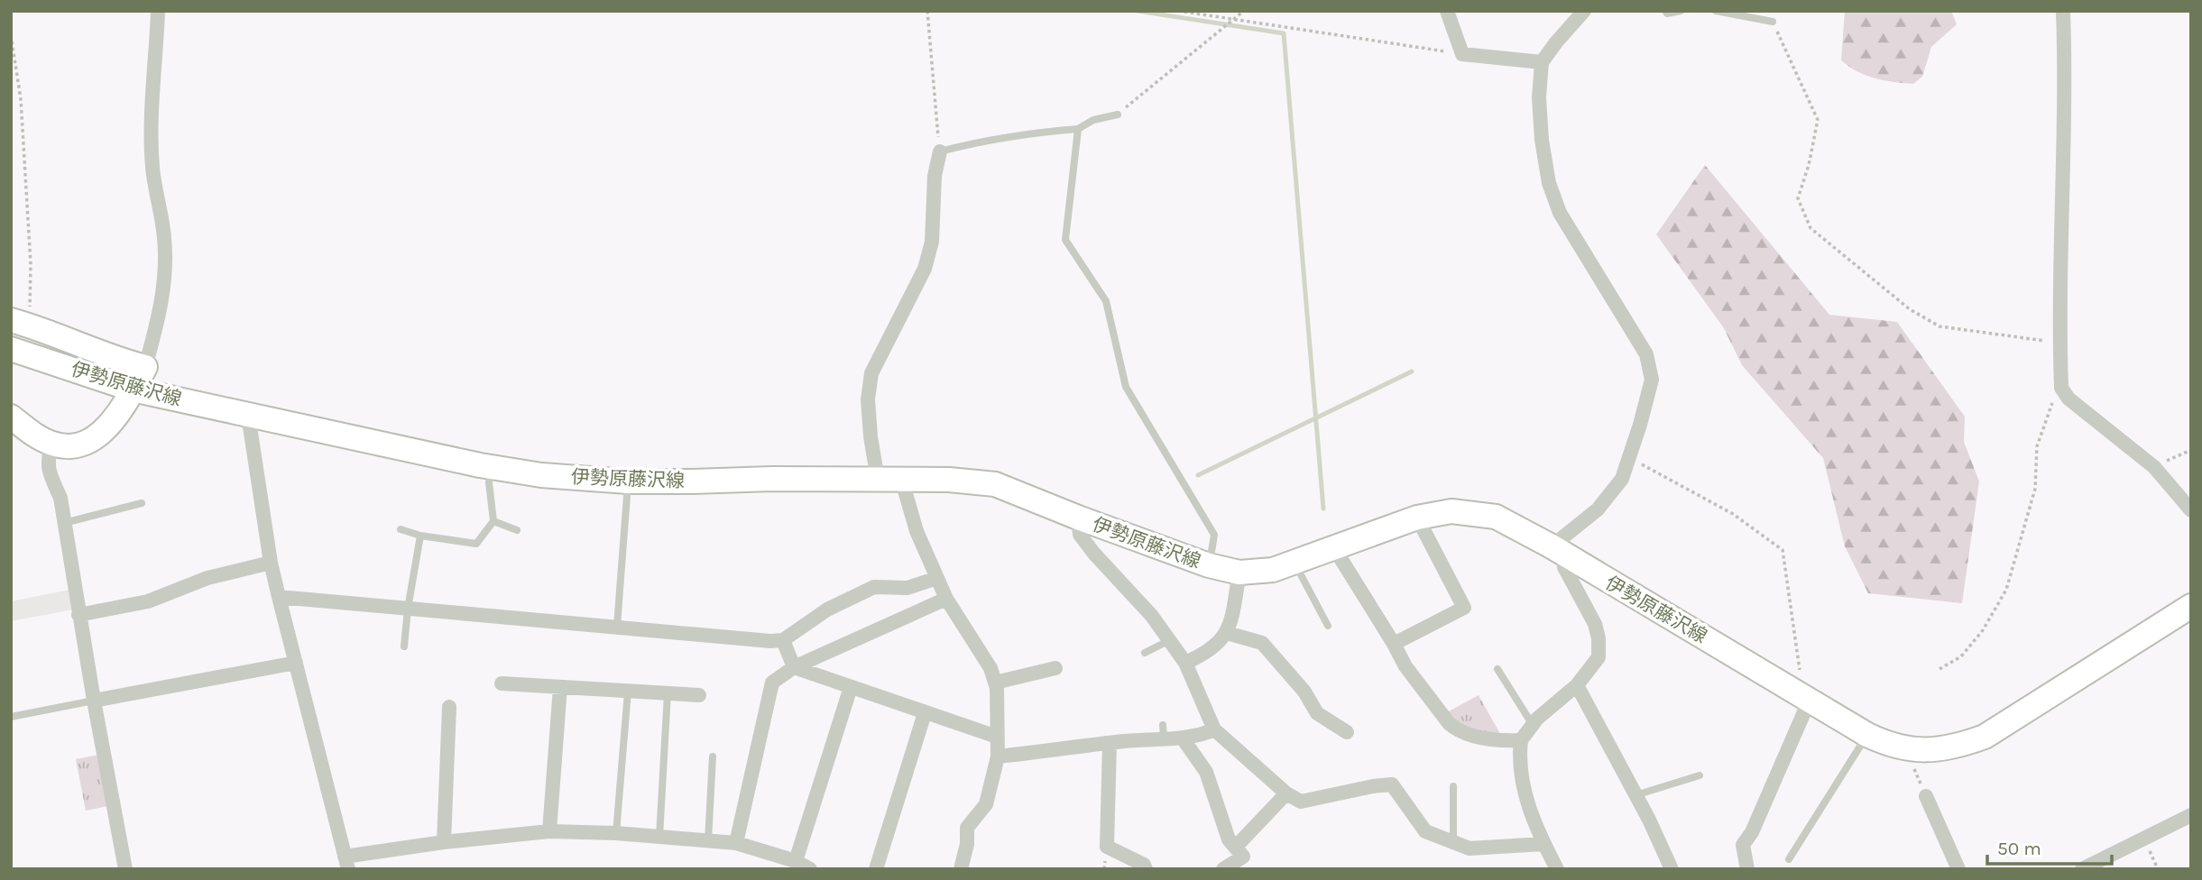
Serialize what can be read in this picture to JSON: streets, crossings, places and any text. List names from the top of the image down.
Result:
{
  "streets": {
    "main road": ["伊勢原藤沢線"]
  },
  "scale_bar": "50 m"
}
